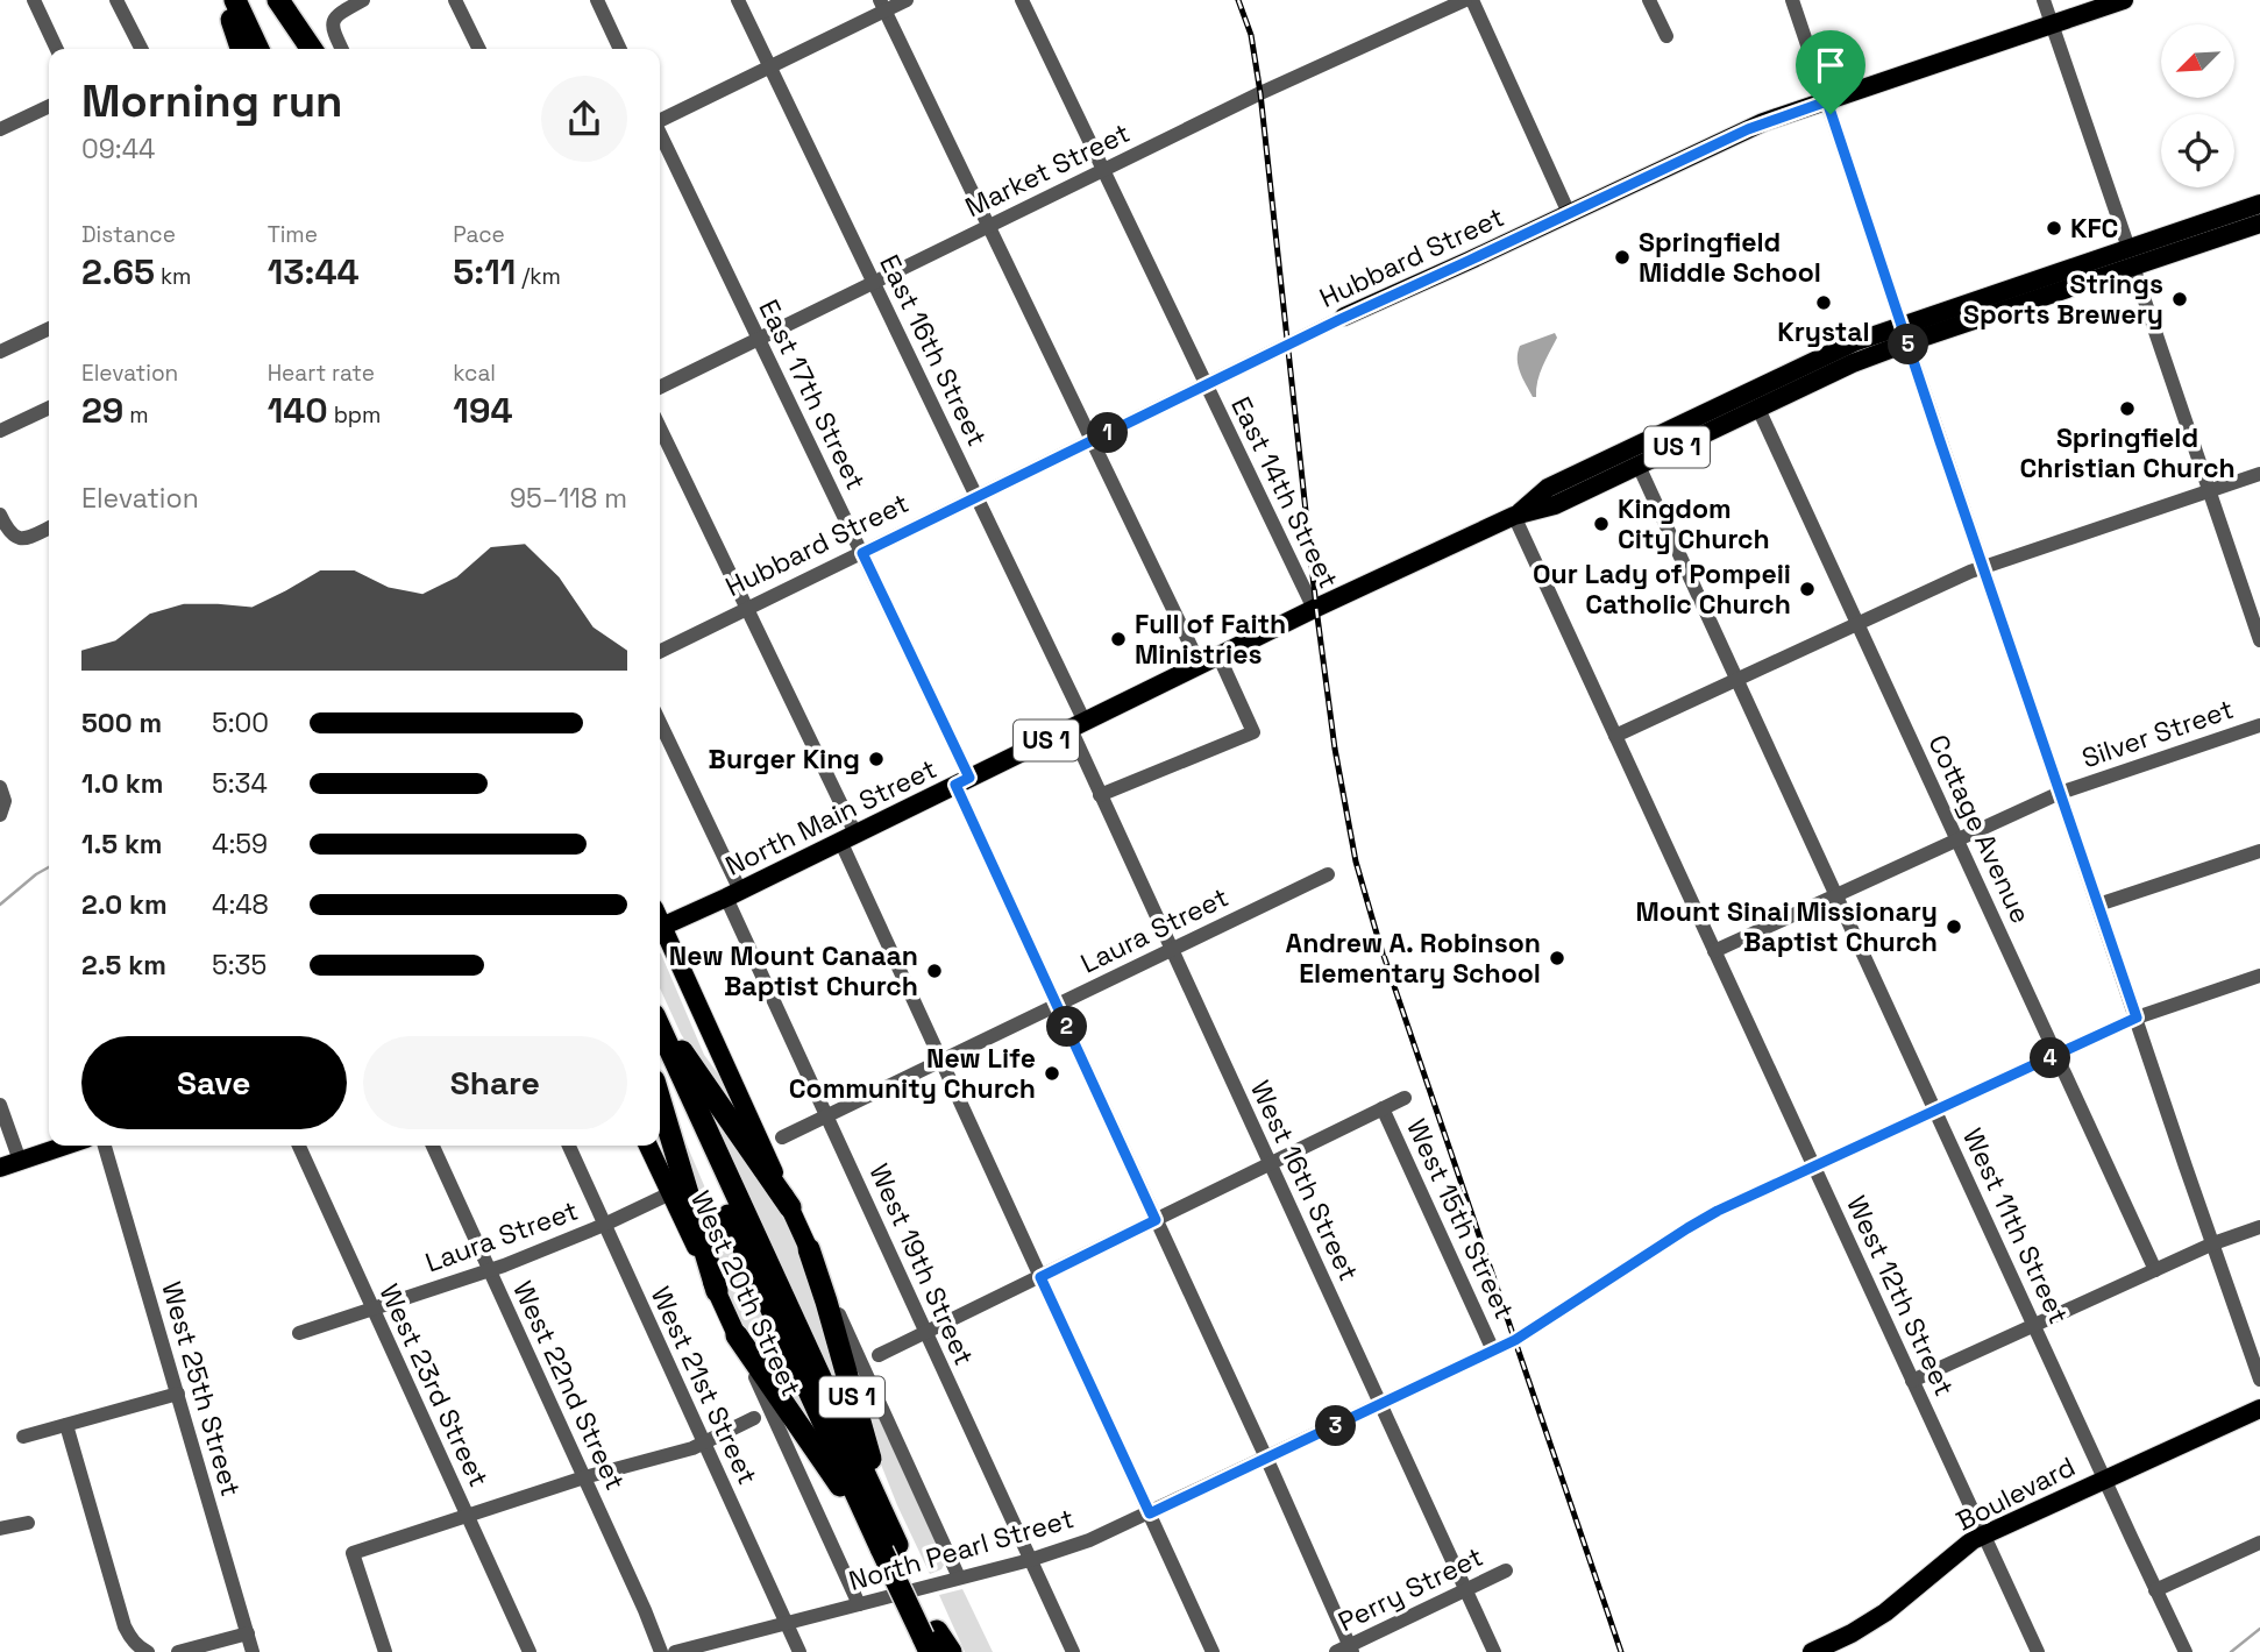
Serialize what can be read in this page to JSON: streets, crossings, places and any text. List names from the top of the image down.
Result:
{
  "streets": {
    "highway": ["US 1"],
    "main road": [
      "Hubbard Street",
      "North Main Street",
      "West 20th Street",
      "Boulevard"
    ],
    "street": [
      "Market Street",
      "East 16th Street",
      "East 17th Street",
      "East 14th Street",
      "Silver Street",
      "Cottage Avenue",
      "Laura Street",
      "West 16th Street",
      "West 15th Street",
      "West 11th Street",
      "West 19th Street",
      "West 12th Street",
      "West 23rd Street",
      "West 22nd Street",
      "West 21st Street",
      "West 25th Street",
      "North Pearl Street",
      "Perry Street"
    ]
  },
  "crossings": [
    ["Market Street", "East 16th Street"],
    ["Market Street", "East 17th Street"],
    ["Market Street", "East 14th Street"],
    ["Hubbard Street", "East 16th Street"],
    ["Hubbard Street", "East 17th Street"],
    ["Hubbard Street", "East 14th Street"],
    ["East 16th Street", "North Main Street"],
    ["East 16th Street", "West 16th Street"],
    ["East 17th Street", "North Main Street"],
    ["East 17th Street", "Laura Street"],
    ["East 17th Street", "North Pearl Street"],
    ["East 17th Street", "Perry Street"],
    ["East 14th Street", "North Main Street"],
    ["Silver Street", "Cottage Avenue"],
    ["Silver Street", "West 11th Street"],
    ["Silver Street", "West 12th Street"],
    ["North Main Street", "Cottage Avenue"],
    ["North Main Street", "West 16th Street"],
    ["North Main Street", "West 11th Street"],
    ["North Main Street", "West 19th Street"],
    ["North Main Street", "West 12th Street"],
    ["Cottage Avenue", "North Pearl Street"],
    ["Laura Street", "West 16th Street"],
    ["Laura Street", "West 19th Street"],
    ["Laura Street", "West 20th Street"],
    ["Laura Street", "West 23rd Street"],
    ["Laura Street", "West 22nd Street"],
    ["Laura Street", "West 21st Street"],
    ["West 16th Street", "North Pearl Street"],
    ["West 16th Street", "Perry Street"],
    ["West 15th Street", "North Pearl Street"],
    ["West 11th Street", "Boulevard"],
    ["West 11th Street", "North Pearl Street"],
    ["West 19th Street", "North Pearl Street"],
    ["West 20th Street", "North Pearl Street"],
    ["West 12th Street", "Boulevard"],
    ["West 12th Street", "North Pearl Street"],
    ["West 21st Street", "North Pearl Street"]
  ],
  "places": [
    "KFC",
    "Springfield Middle School",
    "Strings Sports Brewery",
    "Krystal",
    "Springfield Christian Church",
    "Kingdom City Church",
    "Our Lady of Pompeii Catholic Church",
    "Full of Faith Ministries",
    "Burger King",
    "Mount Sinai Missionary Baptist Church",
    "Andrew A. Robinson Elementary School",
    "New Mount Canaan Baptist Church",
    "New Life Community Church"
  ],
  "north": "bottom left",
  "page": {
    "heading": ["Morning run", "09:44"],
    "stats": [
      ["Distance", "2.65 km"],
      ["Time", "13:44"],
      ["Pace", "5:11 /km"],
      ["Elevation", "29 m"],
      ["Heart rate", "140 bpm"],
      ["kcal", "194"]
    ],
    "pins": [
      "5",
      "1",
      "2",
      "4",
      "3"
    ],
    "chart": ["Elevation", "95–118 m"],
    "list": [
      {
        "name": "500 m",
        "note": "5:00"
      },
      {
        "name": "1.0 km",
        "note": "5:34"
      },
      {
        "name": "1.5 km",
        "note": "4:59"
      },
      {
        "name": "2.0 km",
        "note": "4:48"
      },
      {
        "name": "2.5 km",
        "note": "5:35"
      }
    ],
    "buttons": ["Save", "Share"]
  }
}
